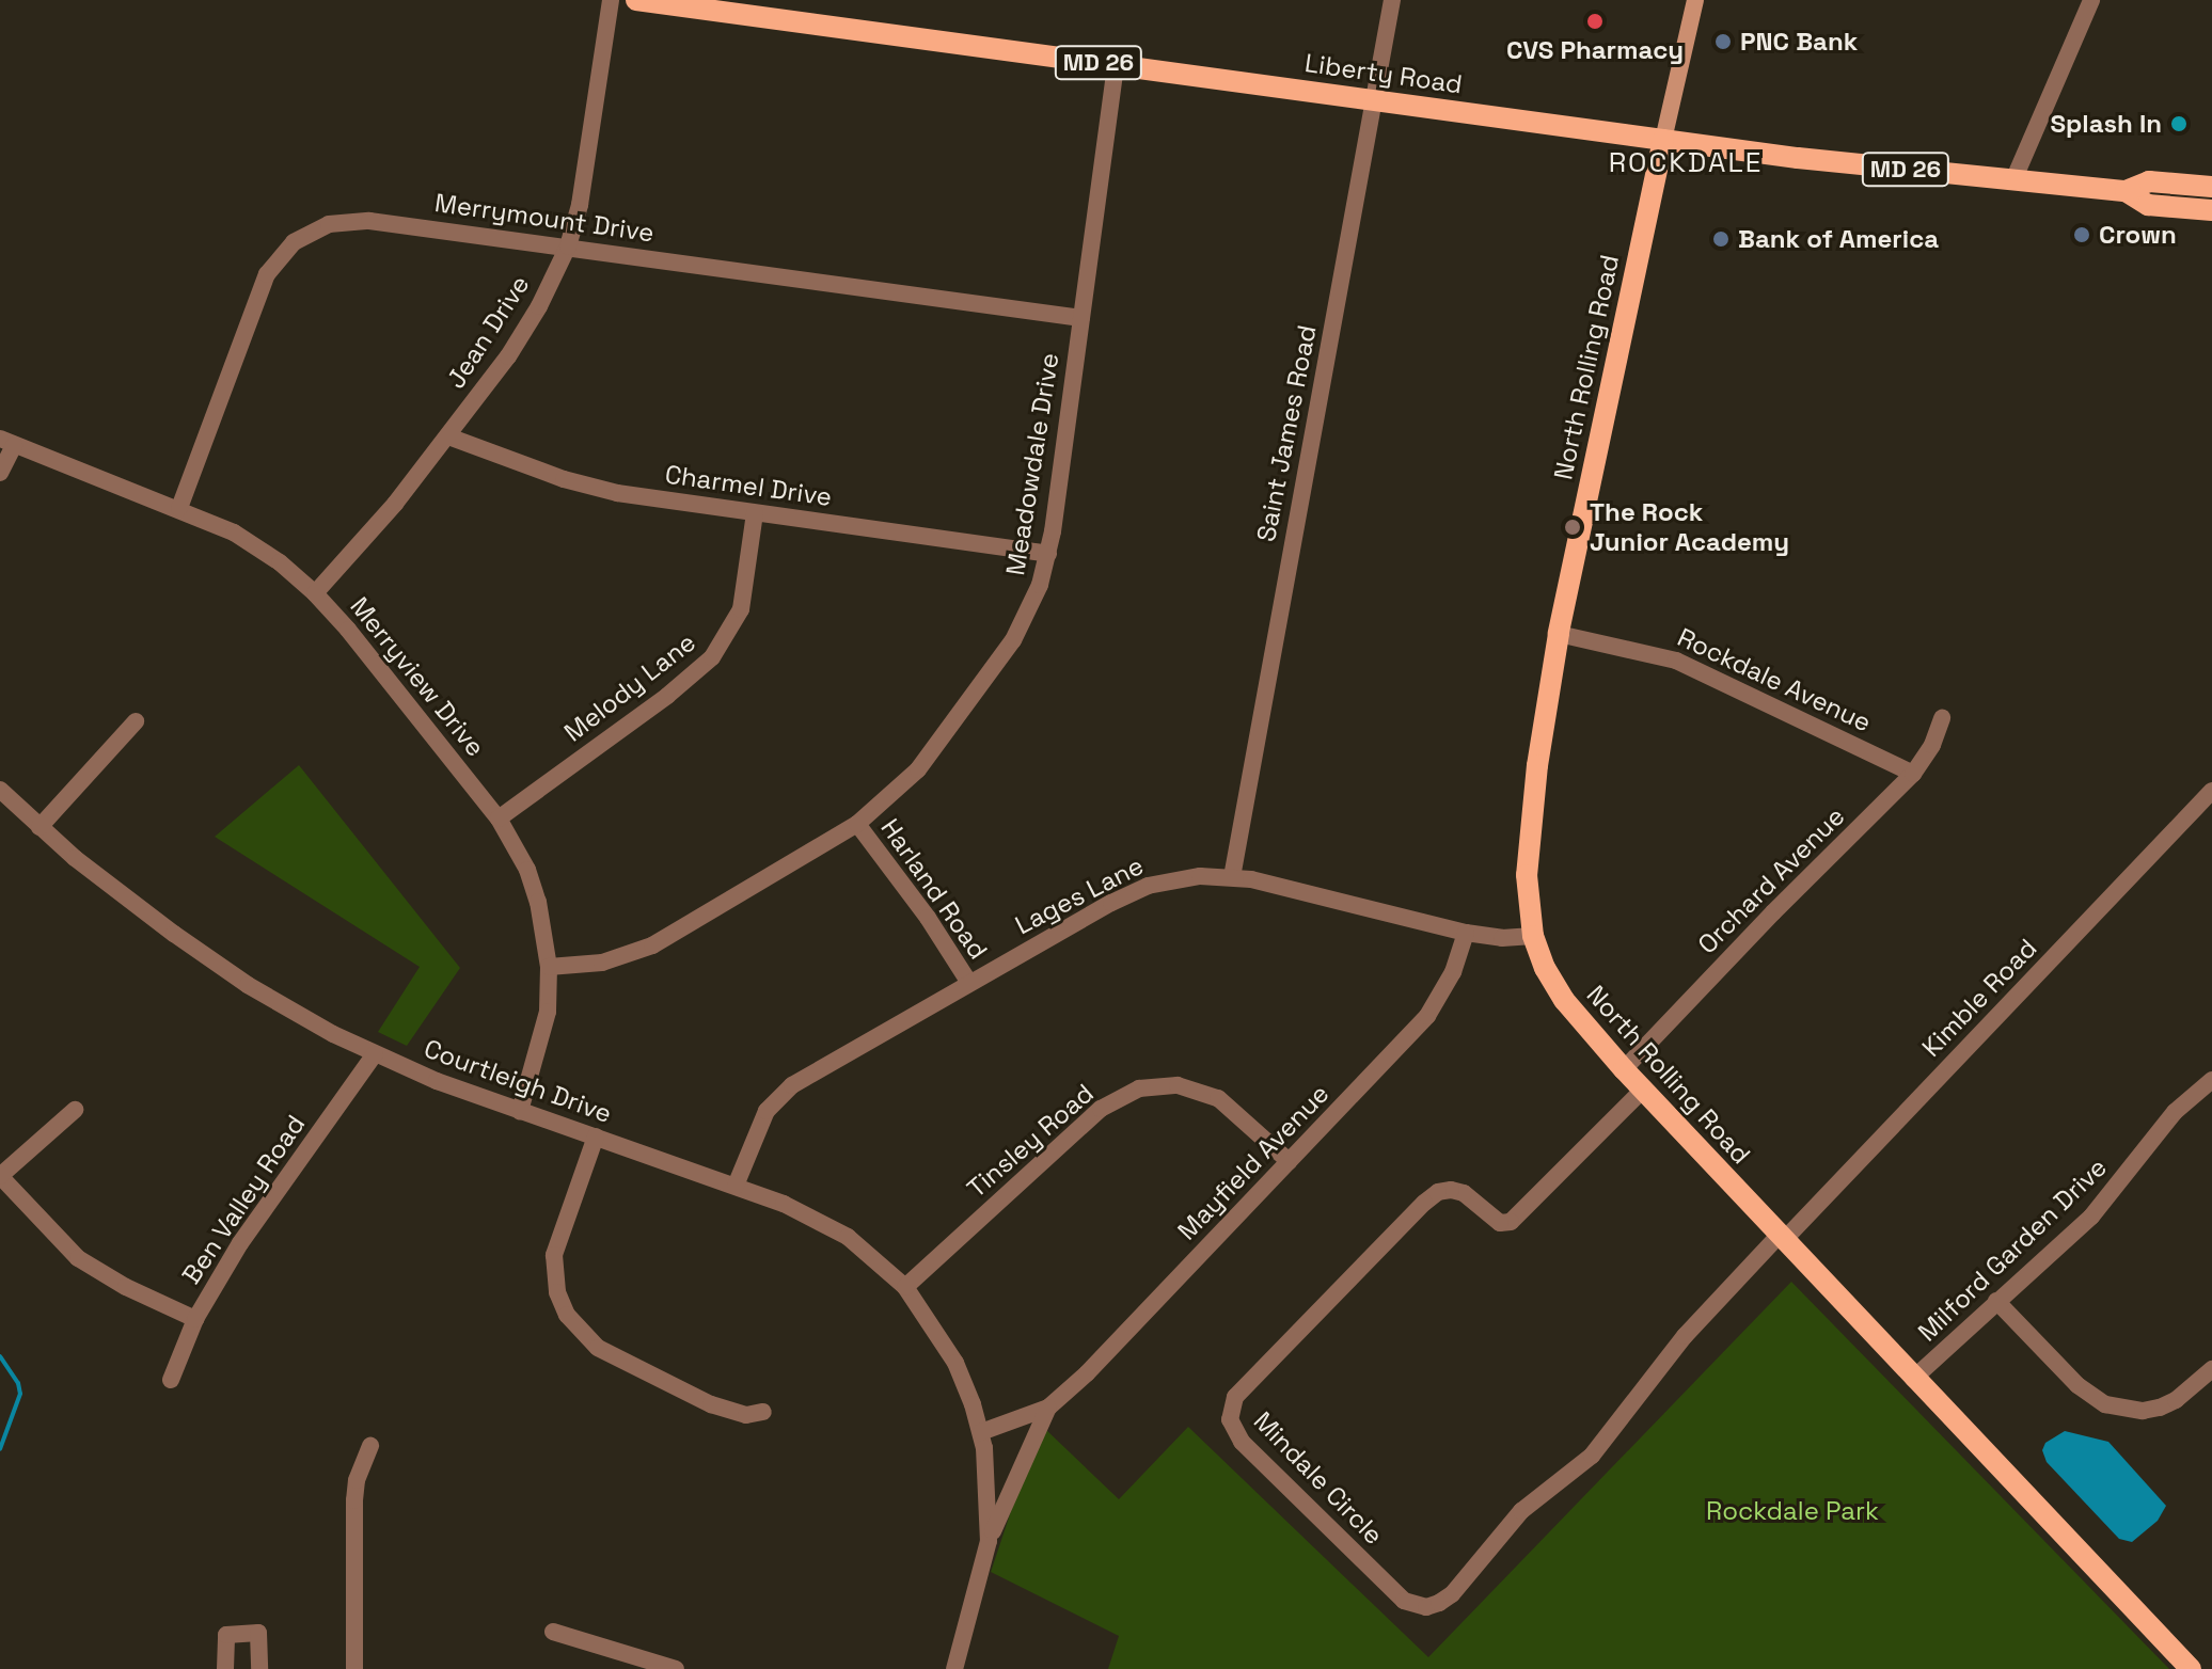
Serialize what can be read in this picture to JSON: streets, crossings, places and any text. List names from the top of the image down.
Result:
{
  "streets": {
    "main road": ["MD 26", "Liberty Road", "North Rolling Road"],
    "street": [
      "Merrymount Drive",
      "Jean Drive",
      "Saint James Road",
      "Meadowdale Drive",
      "Charmel Drive",
      "Merryview Drive",
      "Rockdale Avenue",
      "Melody Lane",
      "Orchard Avenue",
      "Harland Road",
      "Lages Lane",
      "Kimble Road",
      "Courtleigh Drive",
      "Tinsley Road",
      "Mayfield Avenue",
      "Ben Valley Road",
      "Milford Garden Drive",
      "Mindale Circle"
    ]
  },
  "crossings": [
    ["Liberty Road", "North Rolling Road"],
    ["Liberty Road", "Saint James Road"],
    ["Liberty Road", "Meadowdale Drive"],
    ["Merrymount Drive", "Jean Drive"],
    ["Merrymount Drive", "Meadowdale Drive"],
    ["Merrymount Drive", "Merryview Drive"],
    ["Jean Drive", "Charmel Drive"],
    ["Jean Drive", "Merryview Drive"],
    ["North Rolling Road", "Rockdale Avenue"],
    ["North Rolling Road", "Orchard Avenue"],
    ["North Rolling Road", "Lages Lane"],
    ["North Rolling Road", "Kimble Road"],
    ["North Rolling Road", "Milford Garden Drive"],
    ["North Rolling Road", "Mindale Circle"],
    ["Saint James Road", "Lages Lane"],
    ["Meadowdale Drive", "Charmel Drive"],
    ["Meadowdale Drive", "Merryview Drive"],
    ["Meadowdale Drive", "Harland Road"],
    ["Charmel Drive", "Melody Lane"],
    ["Merryview Drive", "Melody Lane"],
    ["Merryview Drive", "Courtleigh Drive"],
    ["Rockdale Avenue", "Orchard Avenue"],
    ["Harland Road", "Lages Lane"],
    ["Lages Lane", "Courtleigh Drive"],
    ["Lages Lane", "Mayfield Avenue"],
    ["Kimble Road", "Mindale Circle"],
    ["Courtleigh Drive", "Tinsley Road"],
    ["Courtleigh Drive", "Mayfield Avenue"],
    ["Courtleigh Drive", "Ben Valley Road"],
    ["Tinsley Road", "Mayfield Avenue"]
  ],
  "districts": ["ROCKDALE"],
  "parks": ["Rockdale Park"],
  "places": [
    "CVS Pharmacy",
    "PNC Bank",
    "Splash In",
    "Crown",
    "Bank of America",
    "The Rock Junior Academy"
  ]
}
